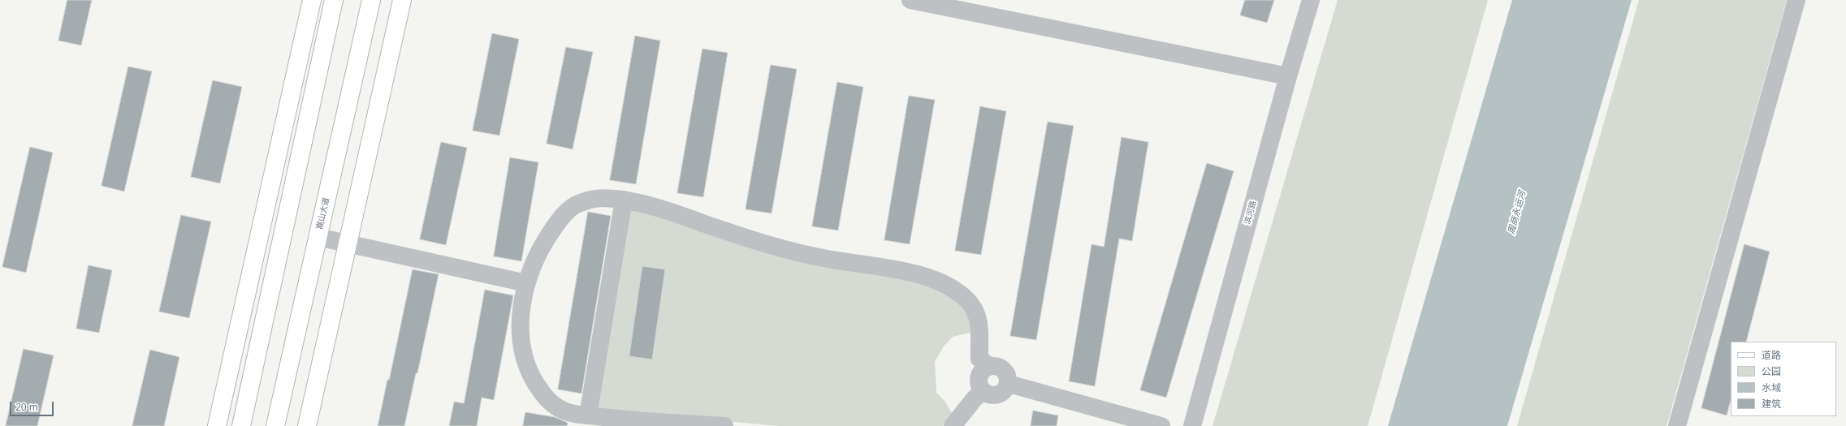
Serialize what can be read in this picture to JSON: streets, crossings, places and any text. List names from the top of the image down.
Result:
{
  "streets": {
    "main road": ["嵩山大道"],
    "street": ["滨河路"]
  },
  "water": ["周商永运河"],
  "legend": [
    "道路",
    "公园",
    "水域",
    "建筑"
  ],
  "scale_bar": "20 m"
}
